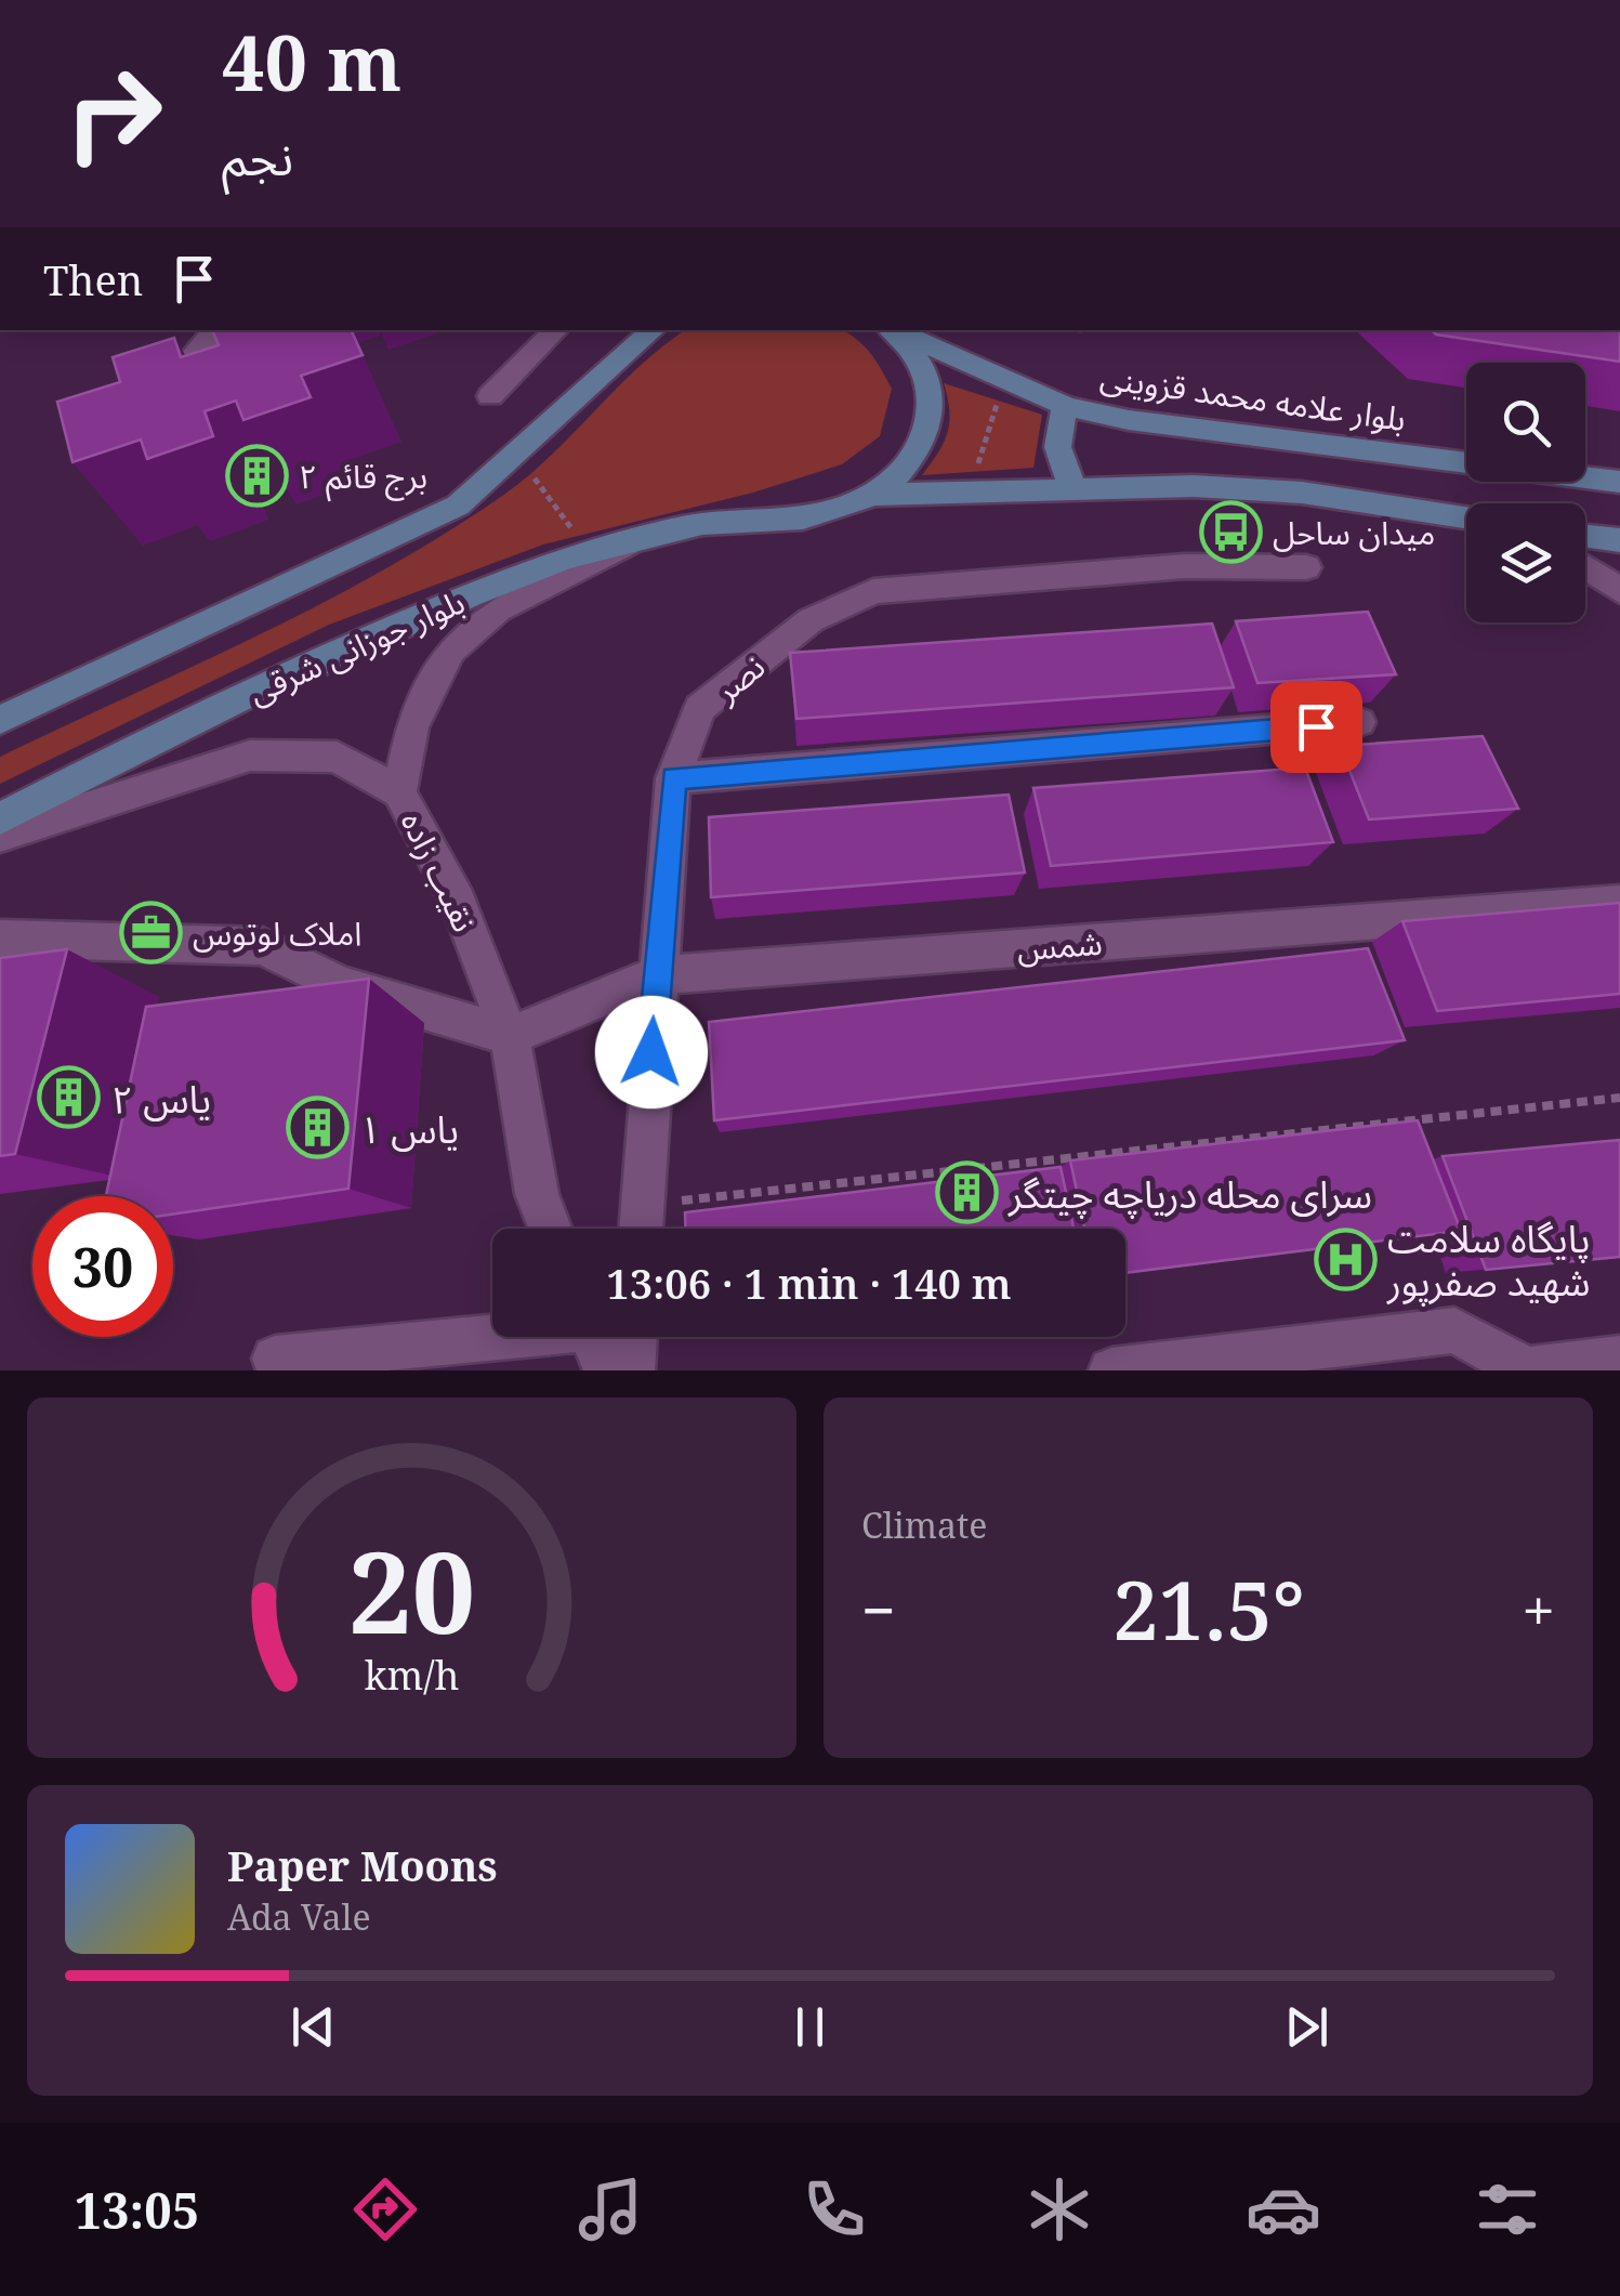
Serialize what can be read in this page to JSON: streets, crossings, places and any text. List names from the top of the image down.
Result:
{
  "streets": {
    "street": [
      "بلوار علامه محمد قزوینی",
      "بلوار جوزانی شرقی",
      "نصر",
      "نقیب زاده",
      "شمس"
    ]
  },
  "crossings": [
    ["بلوار جوزانی شرقی", "نقیب زاده"],
    ["نصر", "شمس"],
    ["نقیب زاده", "شمس"]
  ],
  "places": {
    "building": [
      "برج قائم ۲",
      "یاس ۲",
      "یاس ۱",
      "سرای محله دریاچه چیتگر"
    ],
    "bus stop": ["میدان ساحل"],
    "office": ["املاک لوتوس"],
    "hospital": ["پایگاه سلامت شهید صفرپور"]
  },
  "page": {
    "turn": ["40 m", "نجم"],
    "then": "Then",
    "limit": "30",
    "trip": "13:06 · 1 min · 140 m",
    "tile": "Climate",
    "heat": ["−", "21.5°", "+"],
    "song": ["Paper Moons", "Ada Vale"],
    "tabs": "13:05",
    "gauge": ["20", "km/h"]
  }
}
